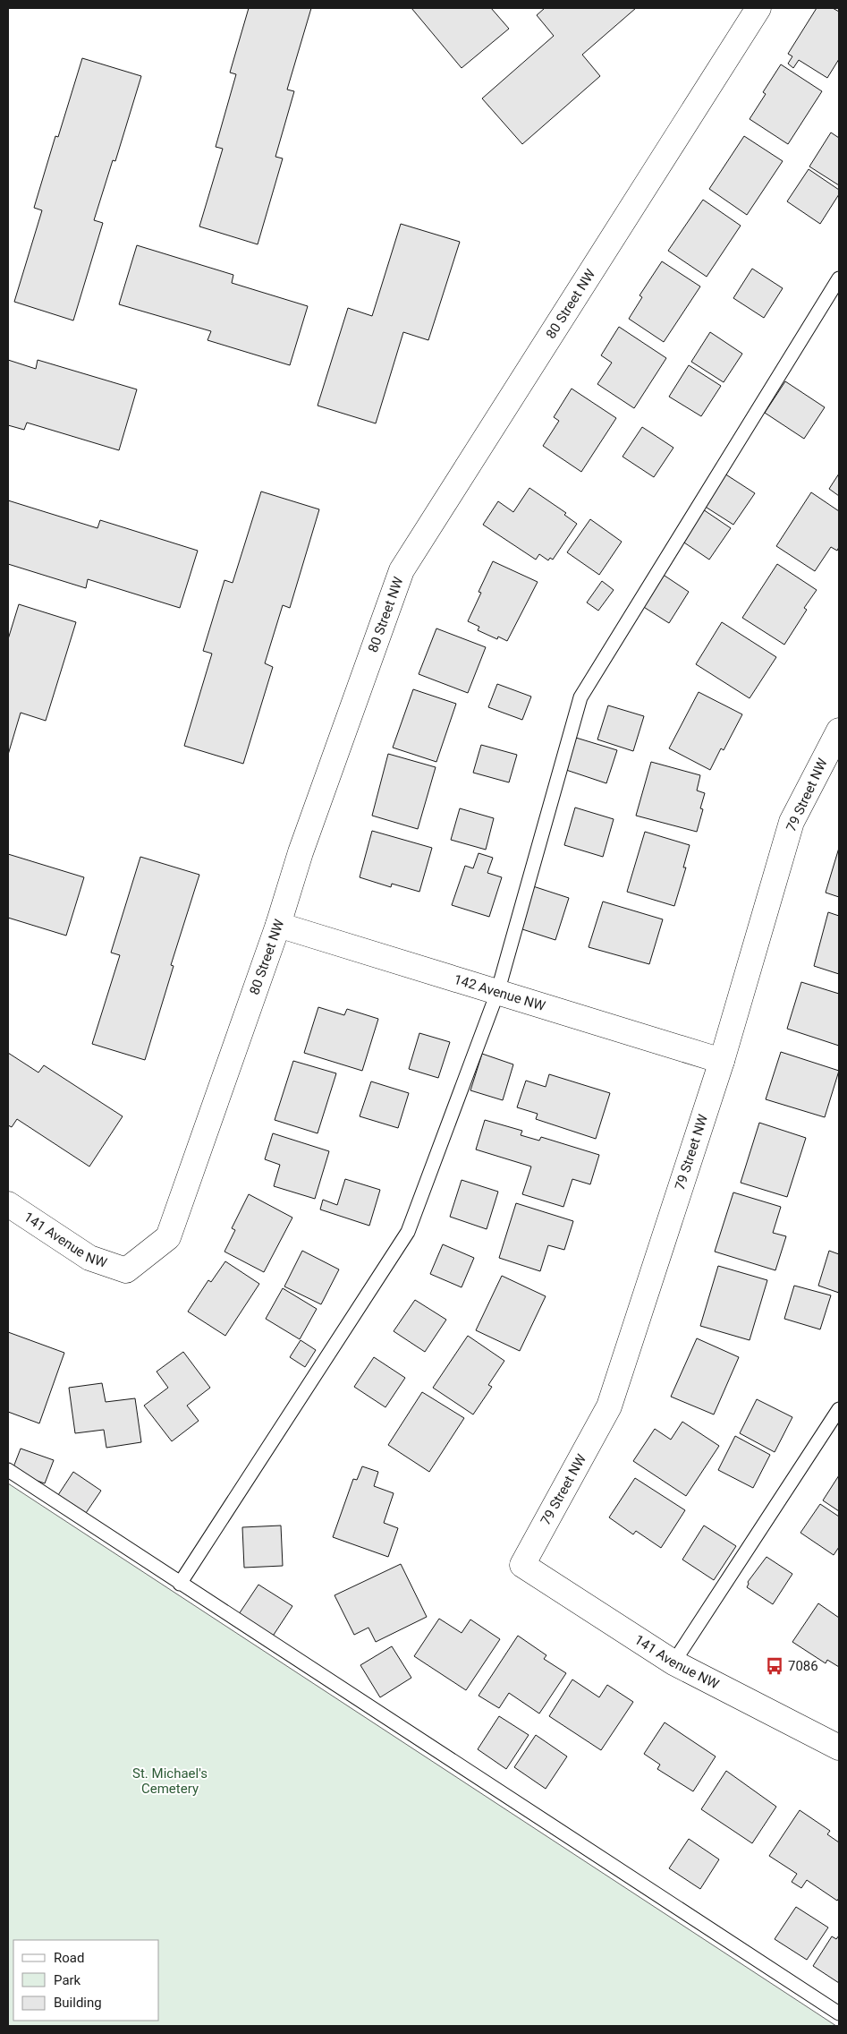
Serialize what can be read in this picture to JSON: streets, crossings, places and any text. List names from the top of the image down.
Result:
{
  "streets": {
    "street": [
      "80 Street NW",
      "79 Street NW",
      "142 Avenue NW",
      "141 Avenue NW"
    ]
  },
  "crossings": [
    ["80 Street NW", "142 Avenue NW"],
    ["80 Street NW", "141 Avenue NW"],
    ["79 Street NW", "142 Avenue NW"],
    ["79 Street NW", "141 Avenue NW"]
  ],
  "parks": ["St. Michael's Cemetery"],
  "places": {
    "bus stop": ["7086"]
  },
  "legend": ["Road", "Park", "Building"]
}
